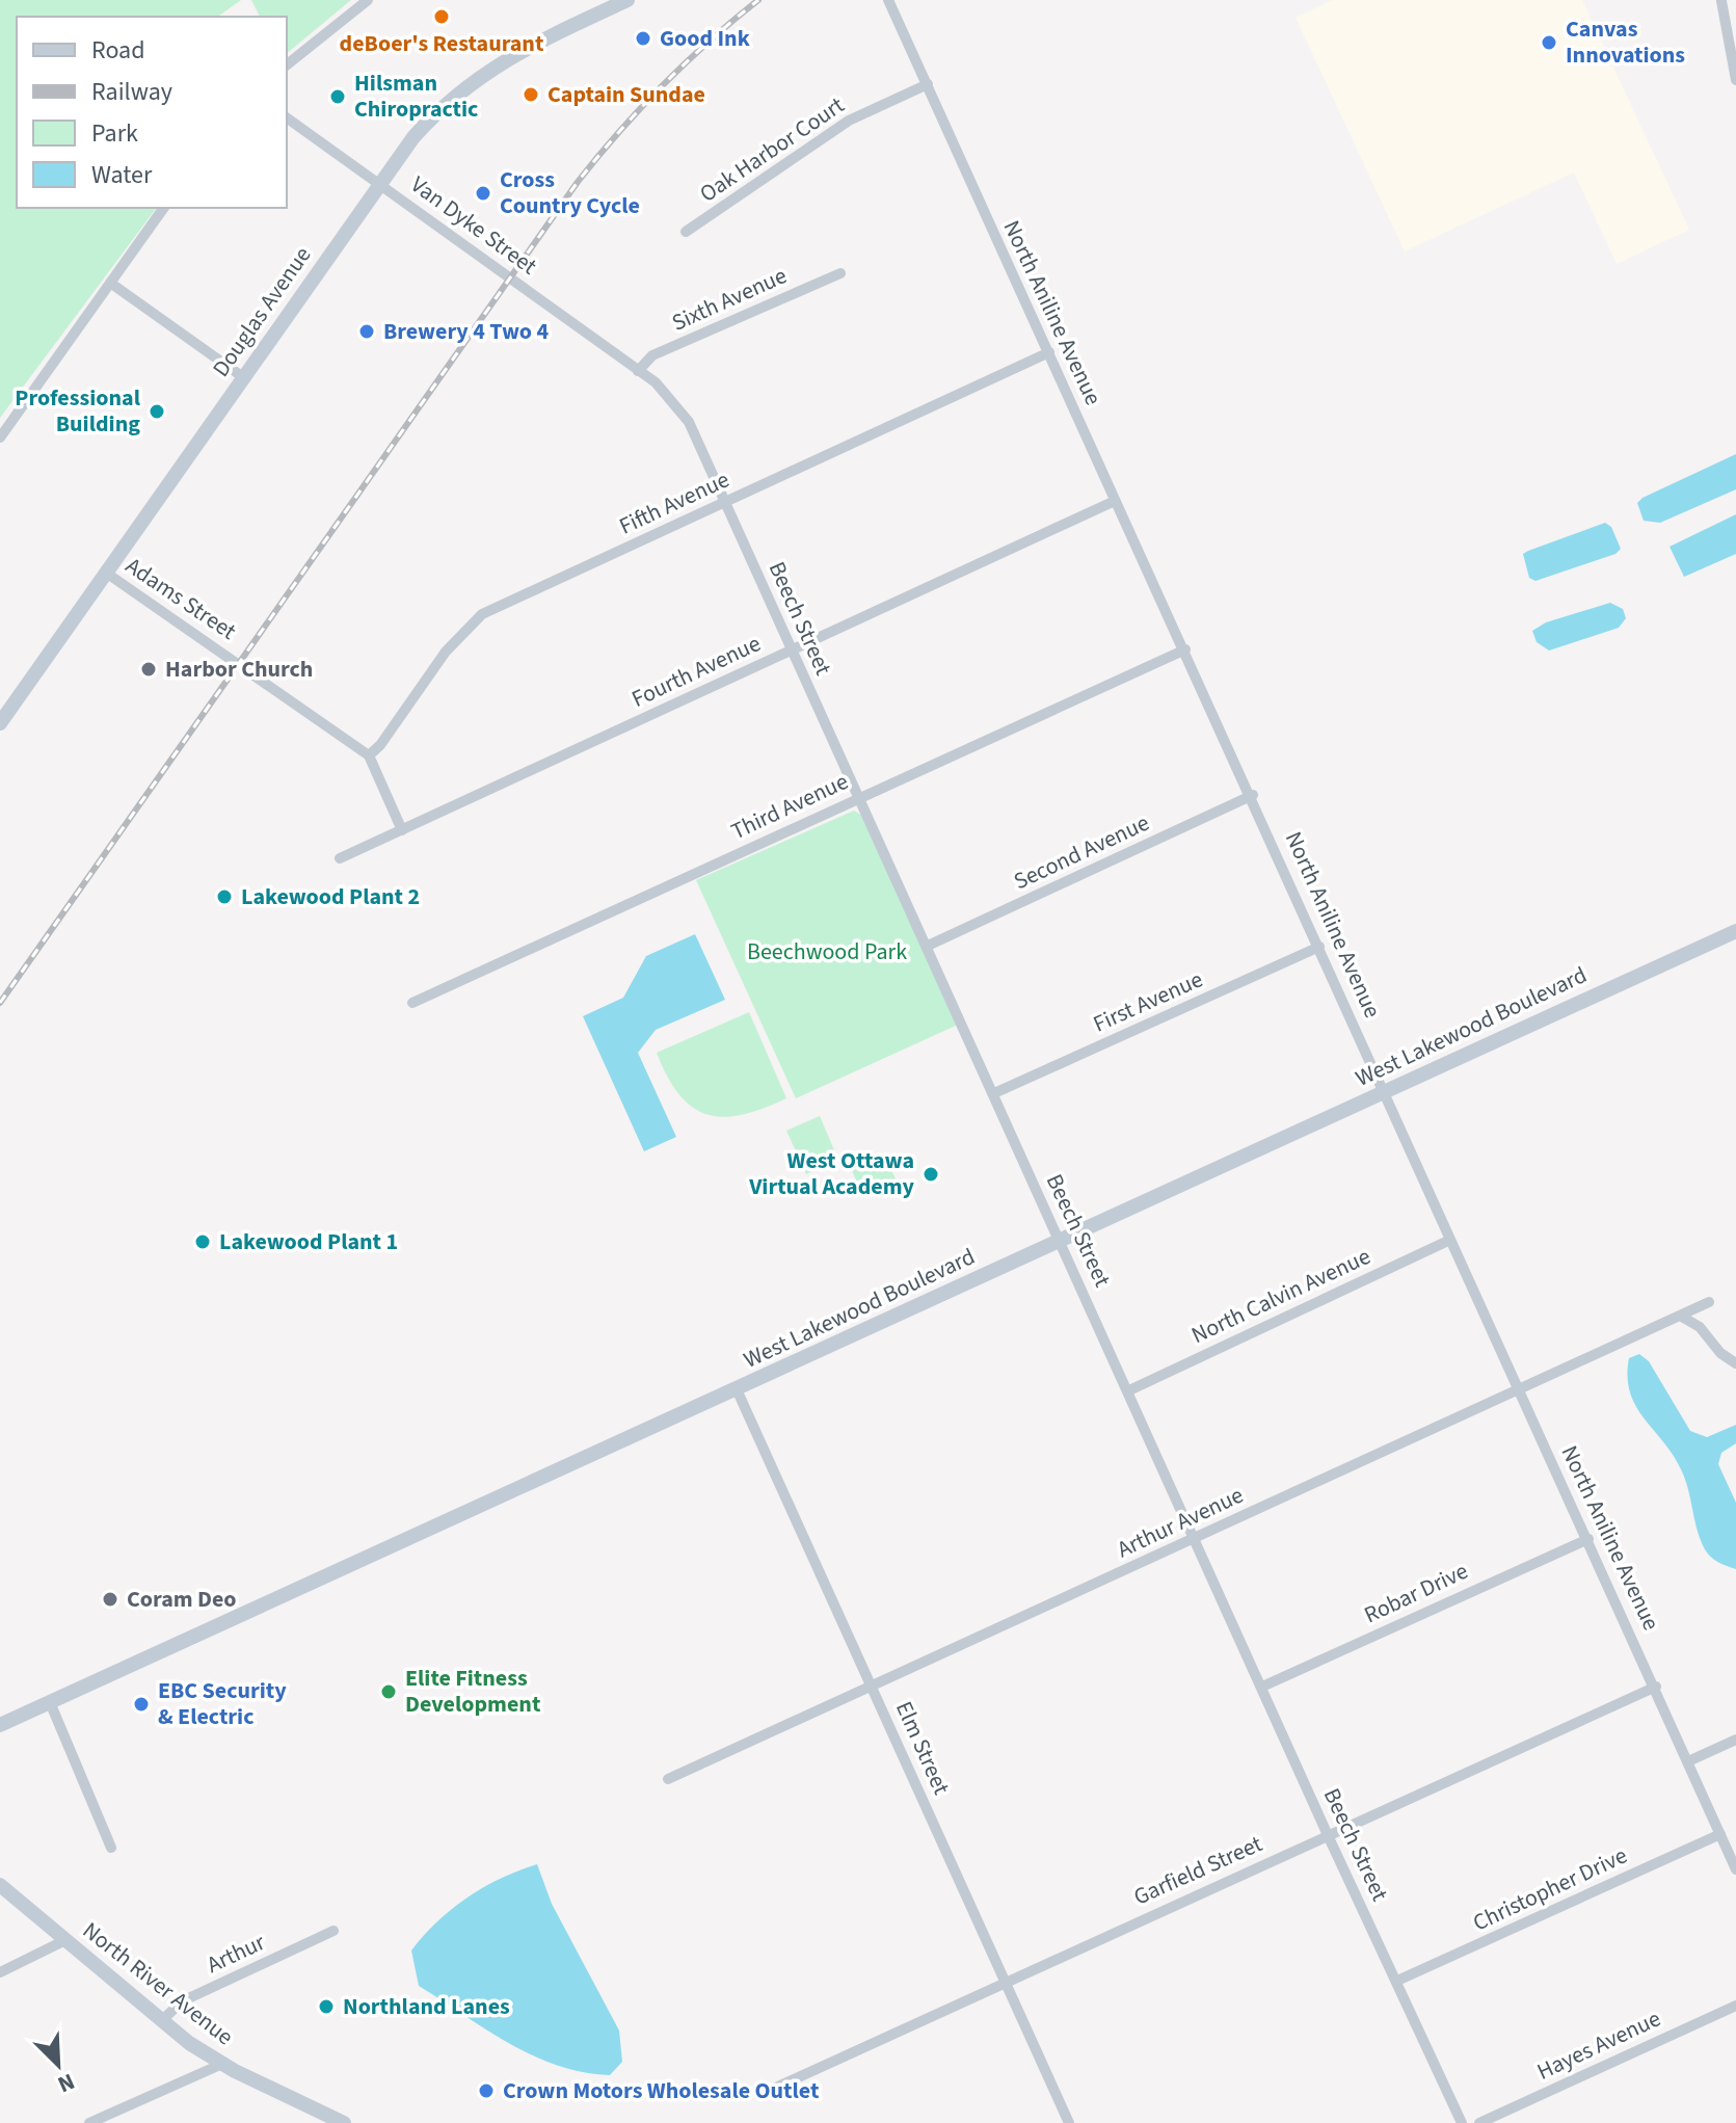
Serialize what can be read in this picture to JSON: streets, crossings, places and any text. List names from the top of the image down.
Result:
{
  "streets": {
    "street": [
      "Oak Harbor Court",
      "Van Dyke Street",
      "Sixth Avenue",
      "Douglas Avenue",
      "North Aniline Avenue",
      "Fifth Avenue",
      "Adams Street",
      "Beech Street",
      "Fourth Avenue",
      "Third Avenue",
      "Second Avenue",
      "First Avenue",
      "West Lakewood Boulevard",
      "North Calvin Avenue",
      "Arthur Avenue",
      "Robar Drive",
      "Elm Street",
      "Garfield Street",
      "Christopher Drive",
      "Arthur",
      "North River Avenue",
      "Hayes Avenue"
    ]
  },
  "crossings": [
    ["Oak Harbor Court", "North Aniline Avenue"],
    ["Van Dyke Street", "Sixth Avenue"],
    ["Van Dyke Street", "Douglas Avenue"],
    ["Van Dyke Street", "Beech Street"],
    ["Sixth Avenue", "Beech Street"],
    ["Douglas Avenue", "Adams Street"],
    ["North Aniline Avenue", "Fifth Avenue"],
    ["North Aniline Avenue", "Fourth Avenue"],
    ["North Aniline Avenue", "Third Avenue"],
    ["North Aniline Avenue", "Second Avenue"],
    ["North Aniline Avenue", "First Avenue"],
    ["North Aniline Avenue", "West Lakewood Boulevard"],
    ["North Aniline Avenue", "North Calvin Avenue"],
    ["North Aniline Avenue", "Arthur Avenue"],
    ["North Aniline Avenue", "Robar Drive"],
    ["North Aniline Avenue", "Garfield Street"],
    ["North Aniline Avenue", "Christopher Drive"],
    ["Fifth Avenue", "Adams Street"],
    ["Fifth Avenue", "Beech Street"],
    ["Beech Street", "Fourth Avenue"],
    ["Beech Street", "Third Avenue"],
    ["Beech Street", "Second Avenue"],
    ["Beech Street", "First Avenue"],
    ["Beech Street", "West Lakewood Boulevard"],
    ["Beech Street", "North Calvin Avenue"],
    ["Beech Street", "Arthur Avenue"],
    ["Beech Street", "Robar Drive"],
    ["Beech Street", "Garfield Street"],
    ["Beech Street", "Christopher Drive"],
    ["West Lakewood Boulevard", "Elm Street"],
    ["Arthur Avenue", "Elm Street"],
    ["Elm Street", "Garfield Street"],
    ["Arthur", "North River Avenue"]
  ],
  "parks": ["Beechwood Park"],
  "places": [
    "deBoer's Restaurant",
    "Good Ink",
    "Canvas Innovations",
    "Captain Sundae",
    "Hilsman Chiropractic",
    "Cross Country Cycle",
    "Brewery 4 Two 4",
    "Professional Building",
    "Harbor Church",
    "Lakewood Plant 2",
    "West Ottawa Virtual Academy",
    "Lakewood Plant 1",
    "Coram Deo",
    "Elite Fitness Development",
    "EBC Security & Electric",
    "Northland Lanes",
    "Crown Motors Wholesale Outlet"
  ],
  "legend": [
    "Road",
    "Railway",
    "Park",
    "Water"
  ],
  "north": "bottom right"
}
